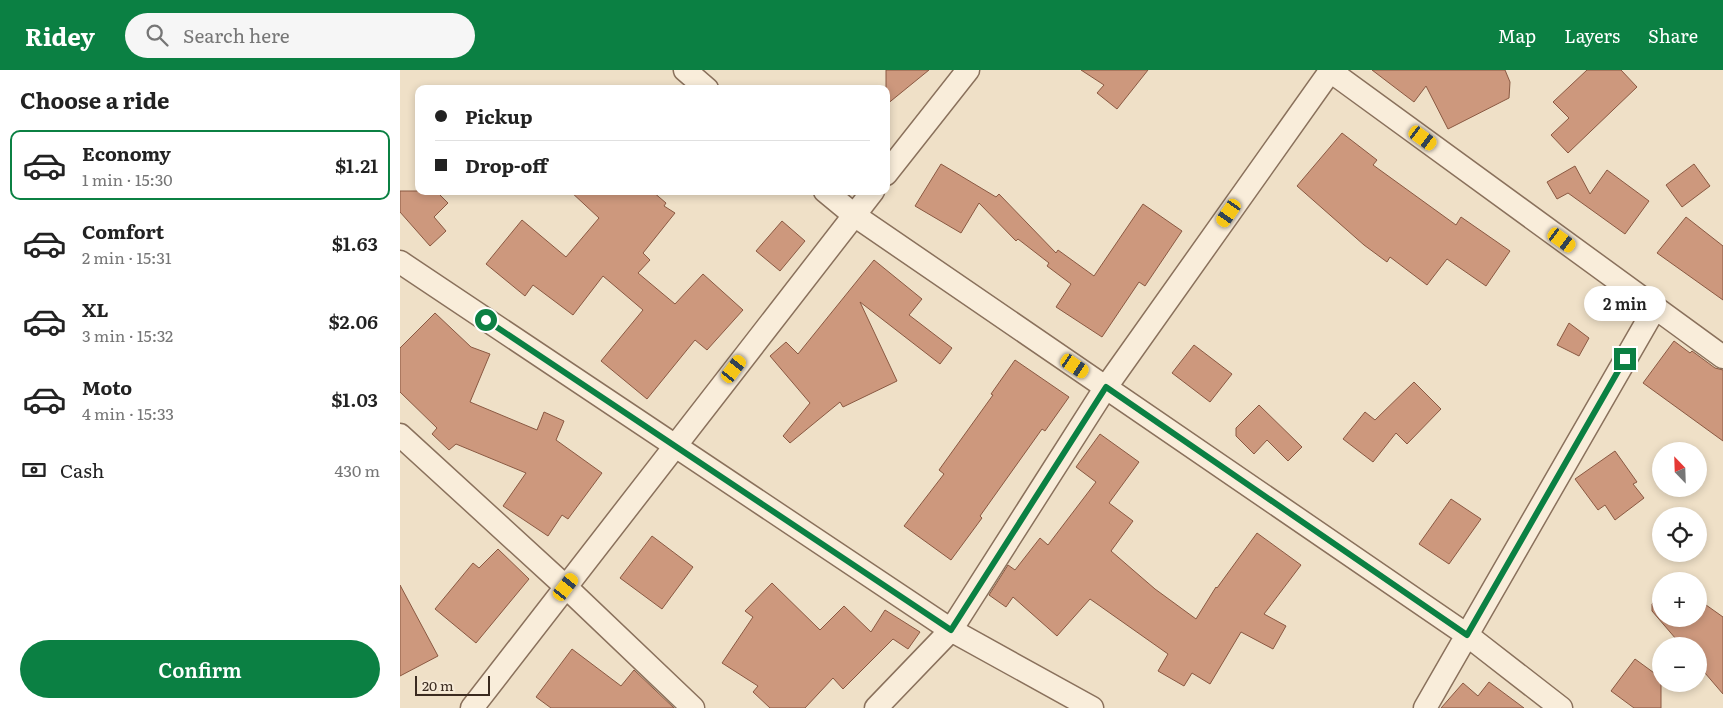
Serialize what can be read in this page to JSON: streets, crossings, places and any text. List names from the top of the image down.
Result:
{
  "scale_bar": "20 m",
  "north": "top left",
  "page": {
    "header": "Ridey",
    "search": "Search here",
    "nav": ["Map", "Layers", "Share"],
    "heading": "Choose a ride",
    "banner": ["Pickup", "Drop-off"],
    "list": [
      {
        "name": "Economy",
        "note": "1 min · 15:30",
        "value": "$1.21"
      },
      {
        "name": "Comfort",
        "note": "2 min · 15:31",
        "value": "$1.63"
      },
      {
        "name": "XL",
        "note": "3 min · 15:32",
        "value": "$2.06"
      },
      {
        "name": "Moto",
        "note": "4 min · 15:33",
        "value": "$1.03"
      }
    ],
    "bubble": "2 min",
    "pay": ["Cash", "430 m"],
    "map_buttons": ["+", "−"],
    "buttons": "Confirm",
    "scale": "20 m"
  }
}
